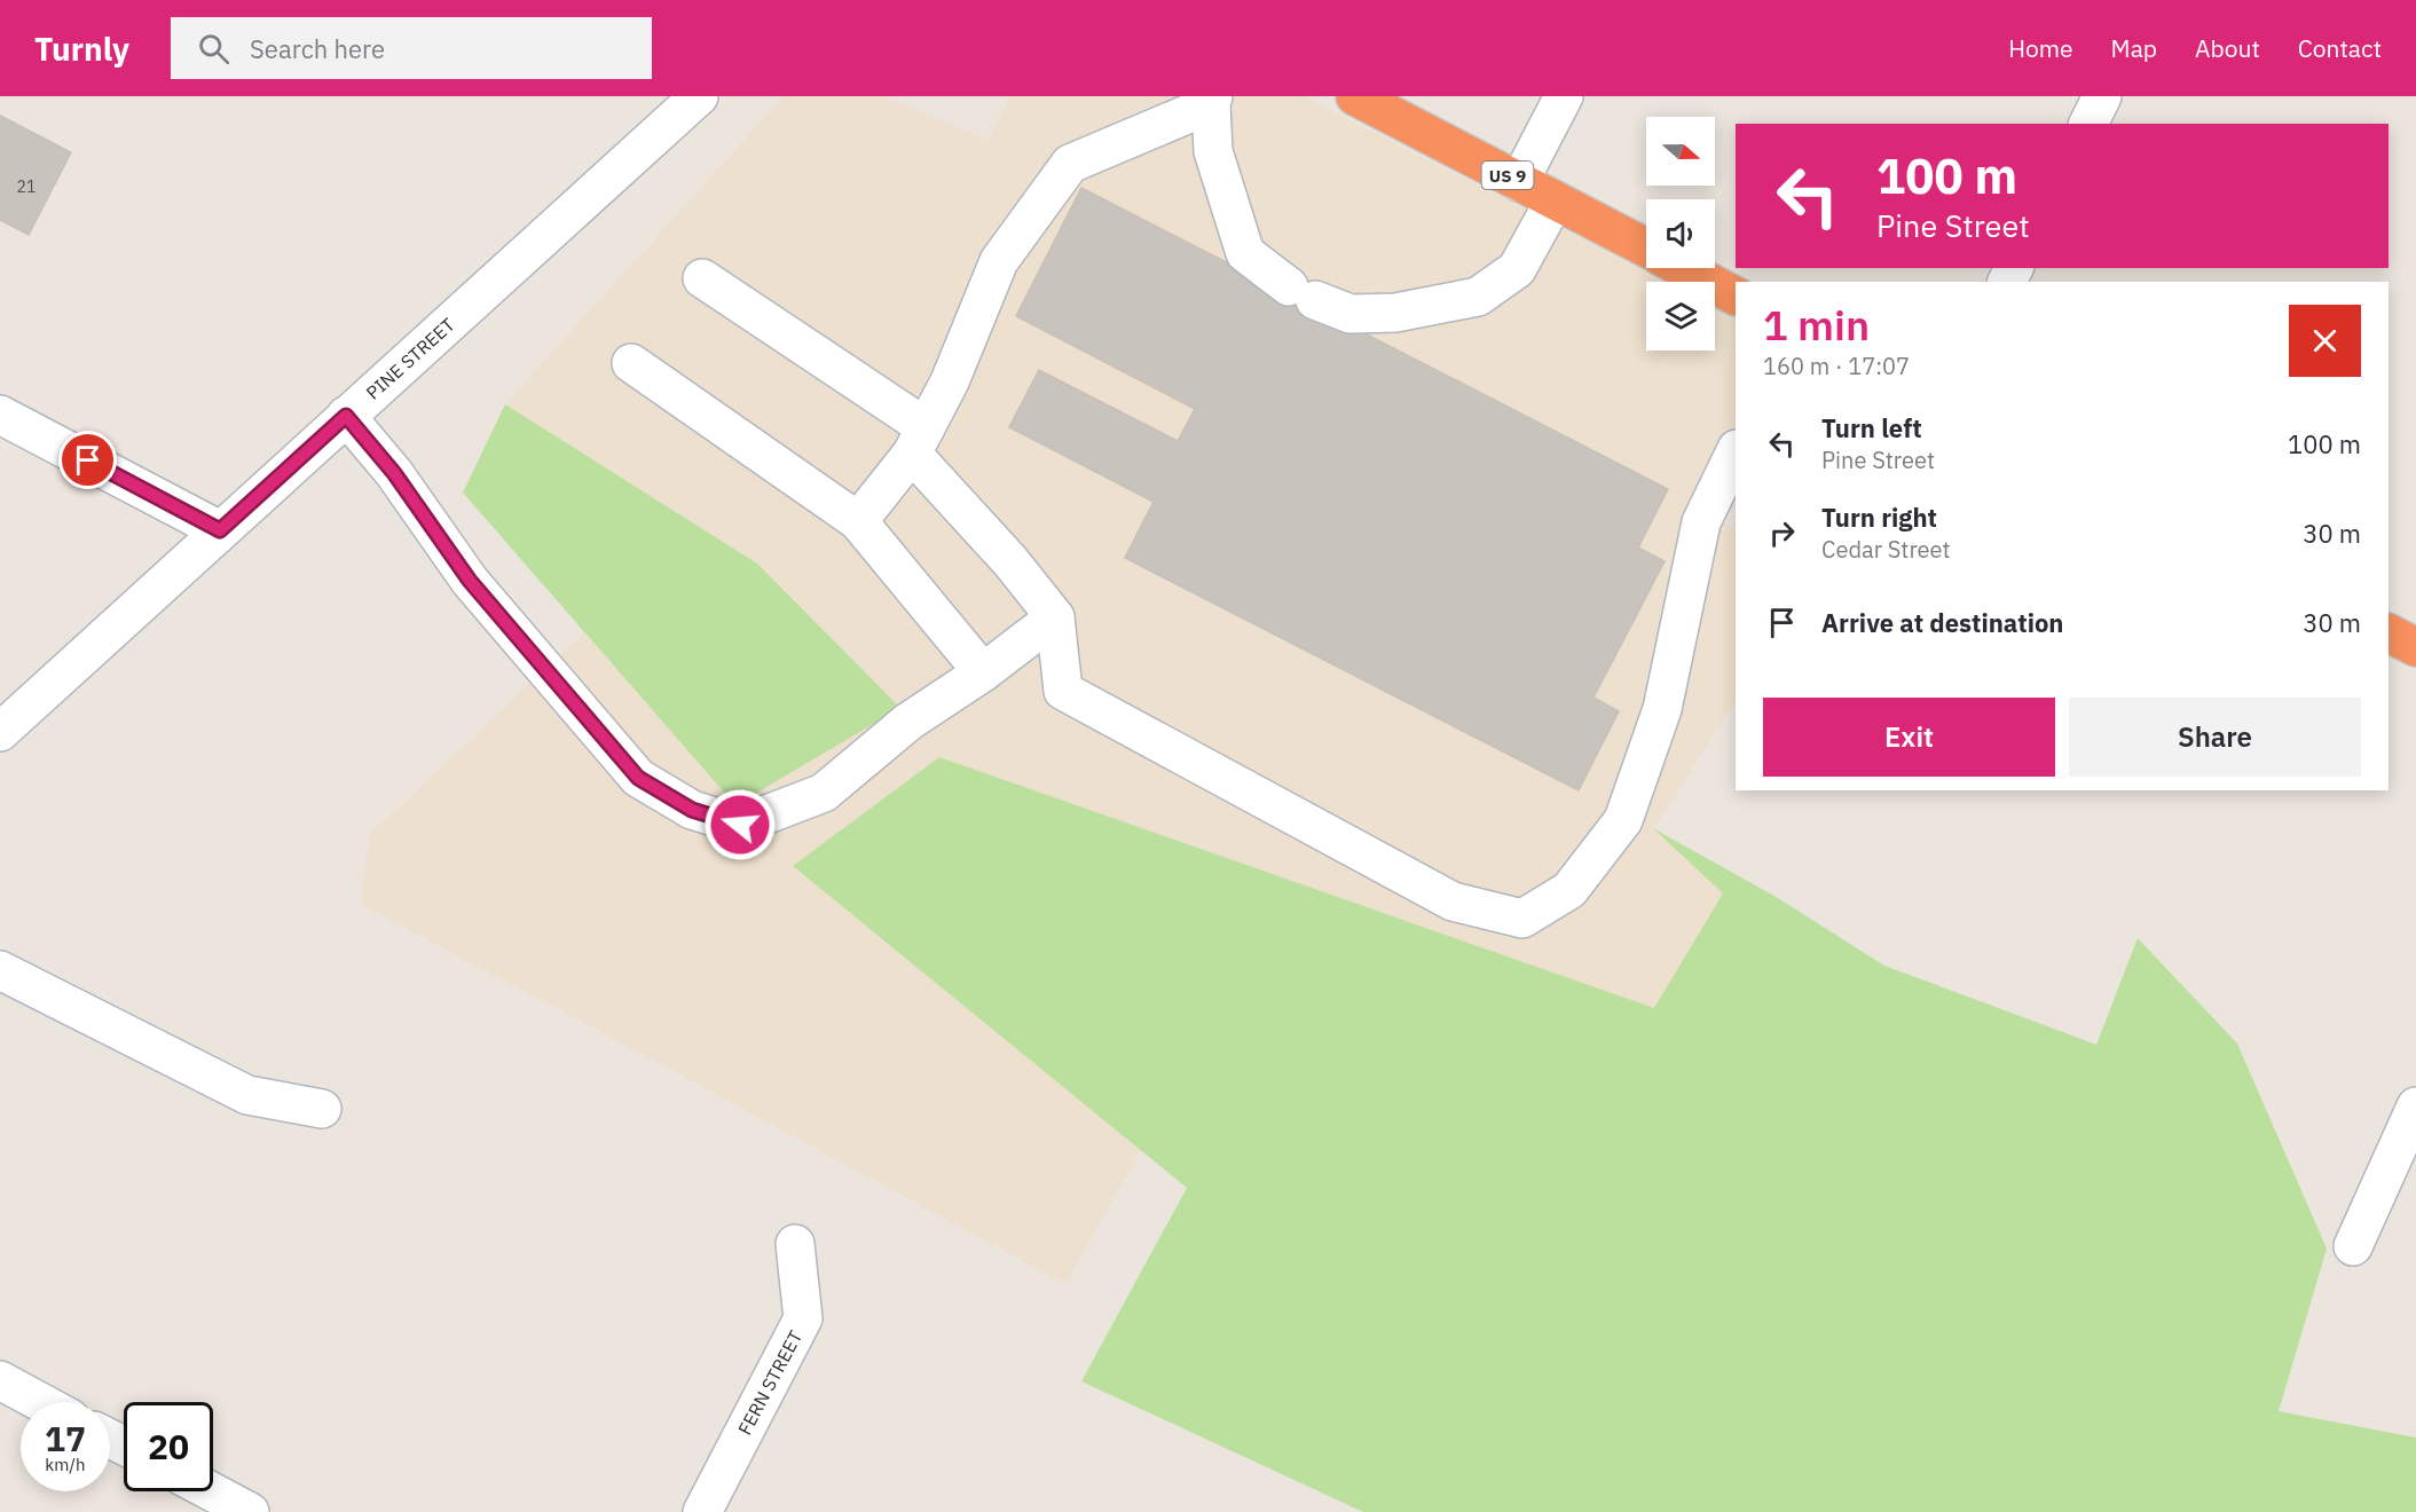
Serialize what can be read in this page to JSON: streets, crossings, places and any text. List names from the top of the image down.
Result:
{
  "streets": {
    "highway": ["US 9"],
    "street": ["PINE STREET", "FERN STREET"]
  },
  "house_numbers": ["21"],
  "north": "right",
  "page": {
    "header": "Turnly",
    "search": "Search here",
    "nav": [
      "Home",
      "Map",
      "About",
      "Contact"
    ],
    "turn": ["100 m", "Pine Street"],
    "heading": ["1 min", "160 m · 17:07"],
    "list": [
      {
        "name": "Turn left",
        "note": "Pine Street",
        "value": "100 m"
      },
      {
        "name": "Turn right",
        "note": "Cedar Street",
        "value": "30 m"
      },
      {
        "name": "Arrive at destination",
        "value": "30 m"
      }
    ],
    "buttons": ["Exit", "Share"],
    "speed": "17 km/h",
    "limit": "20"
  }
}
